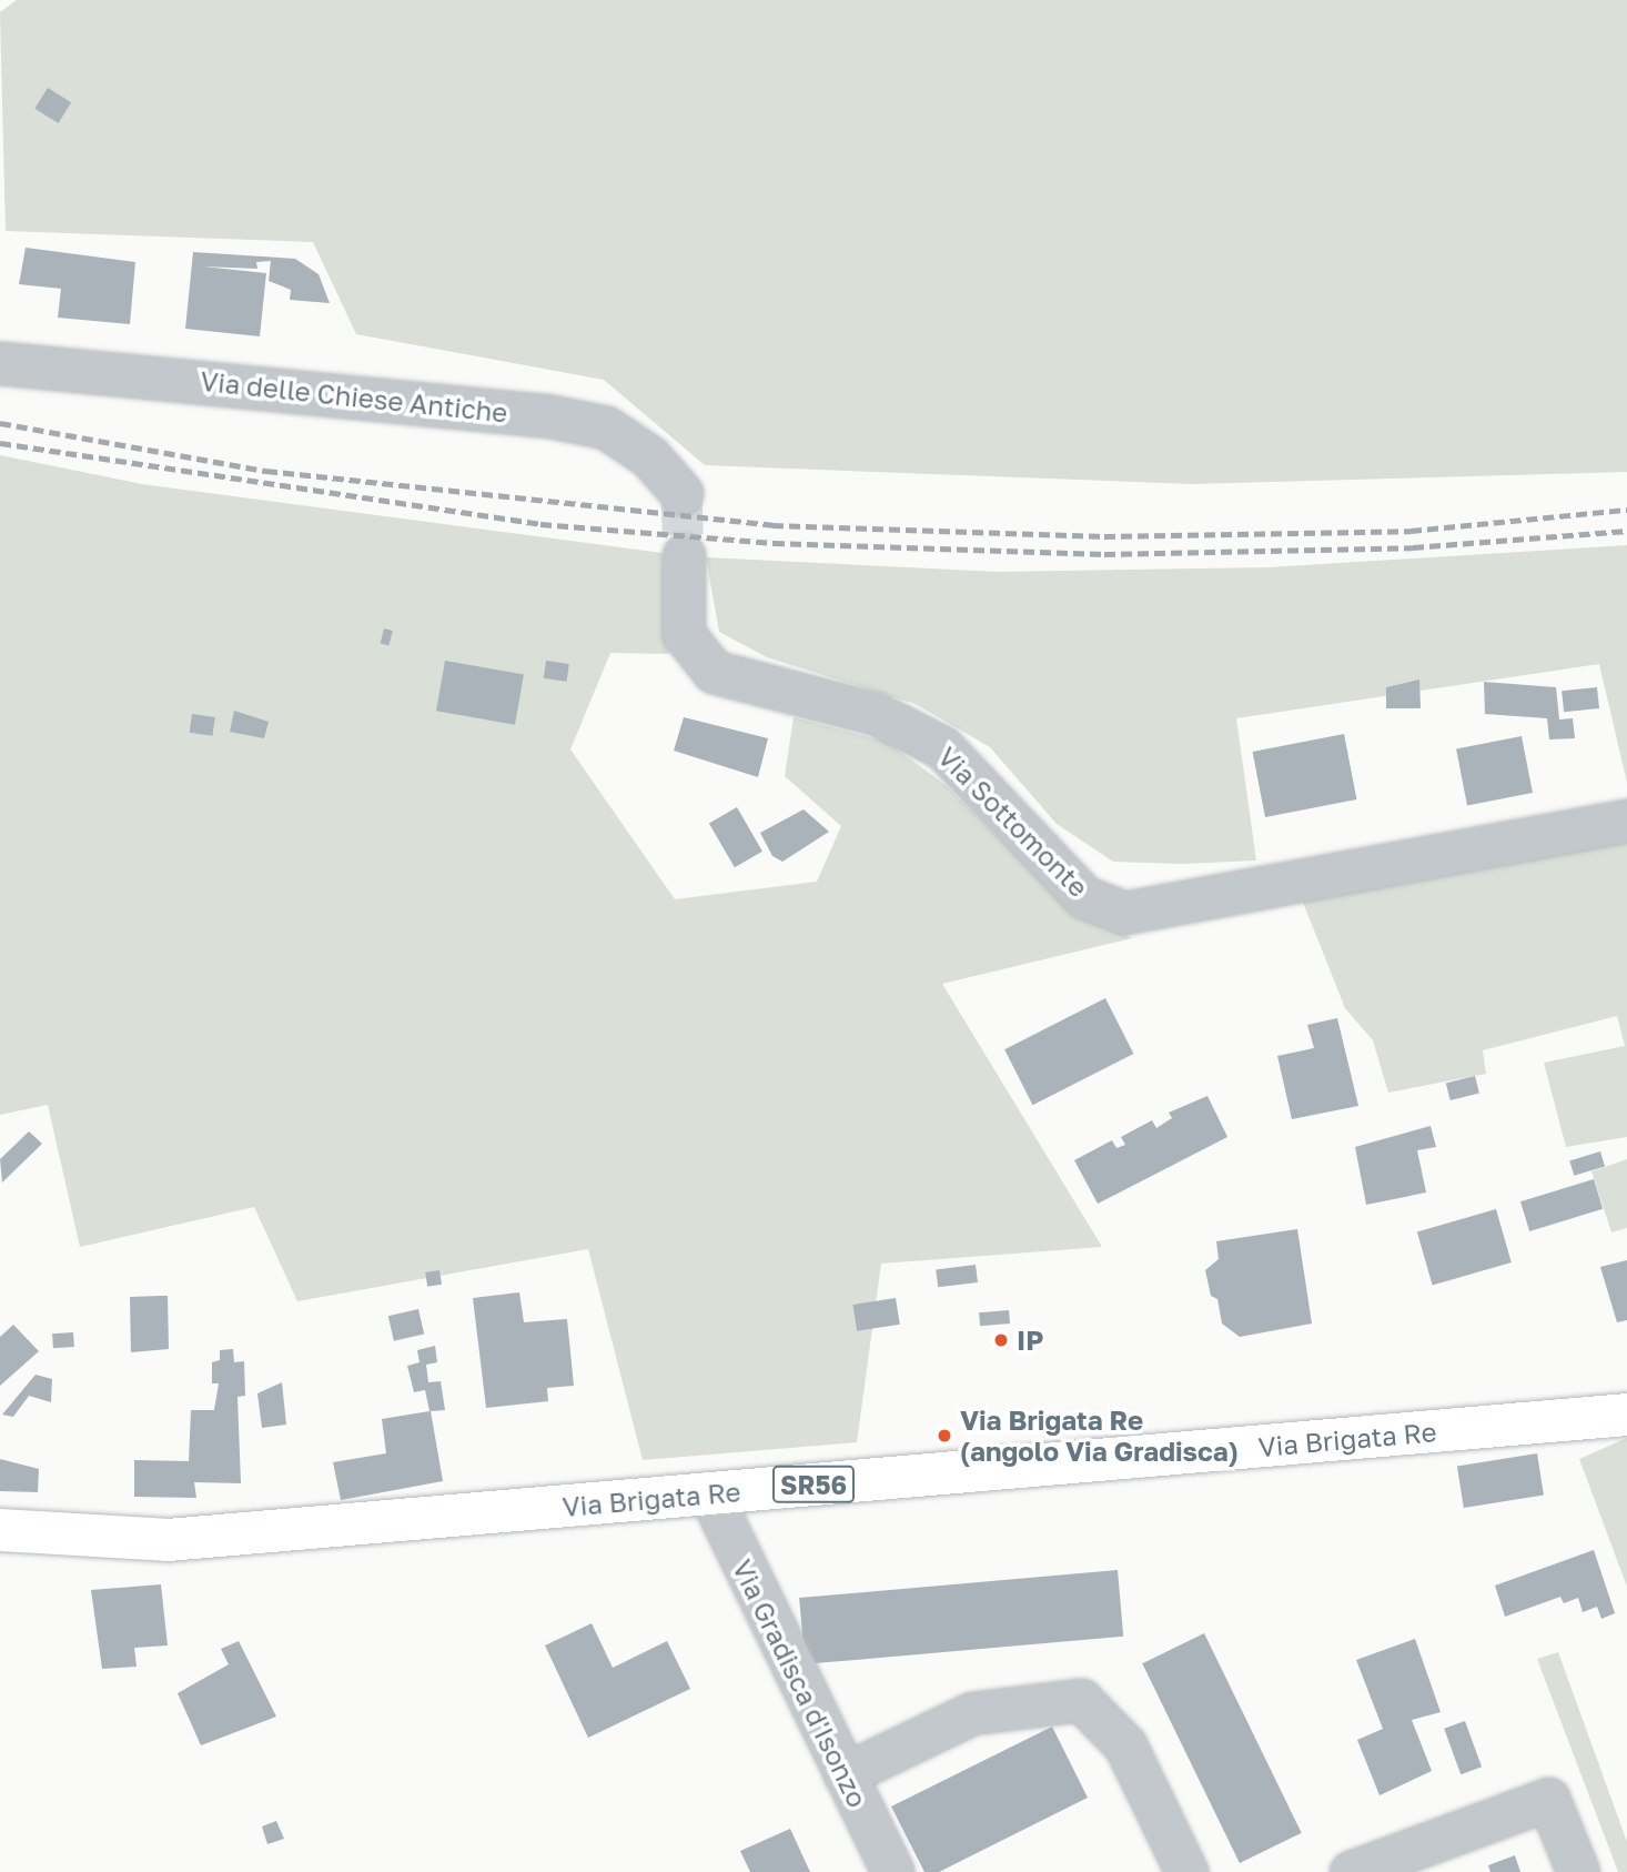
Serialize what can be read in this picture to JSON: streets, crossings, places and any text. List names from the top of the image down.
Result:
{
  "streets": {
    "main road": ["Via Brigata Re", "SR56"],
    "street": ["Via delle Chiese Antiche", "Via Sottomonte", "Via Gradisca d'Isonzo"]
  },
  "crossings": [
    ["Via Brigata Re", "Via Gradisca d'Isonzo"]
  ],
  "places": ["IP", "Via Brigata Re (angolo Via Gradisca)"]
}
